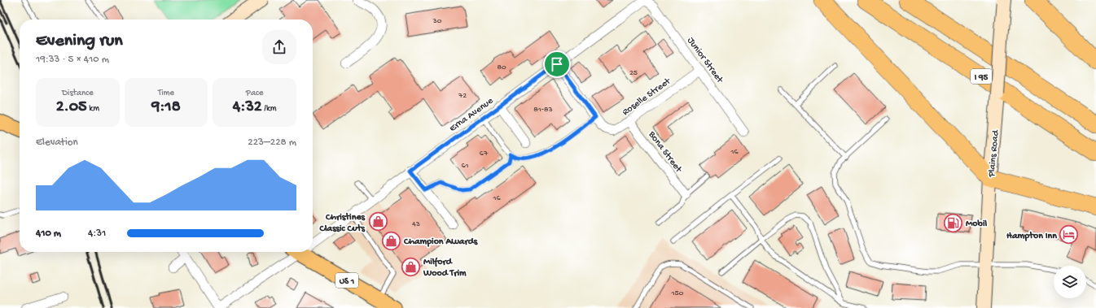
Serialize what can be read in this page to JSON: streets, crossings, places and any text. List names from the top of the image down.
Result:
{
  "streets": {
    "highway": ["I 95"],
    "main road": ["Plains Road", "US 1"],
    "street": [
      "Junior Street",
      "Roselle Street",
      "Erna Avenue",
      "Bona Street"
    ]
  },
  "crossings": [
    ["Junior Street", "Roselle Street"],
    ["Junior Street", "Erna Avenue"],
    ["Roselle Street", "Bona Street"]
  ],
  "places": {
    "shop": ["Christines Classic Cuts", "Champion Awards", "Milford Wood Trim"],
    "fuel station": ["Mobil"],
    "hotel": ["Hampton Inn"]
  },
  "house_numbers": [
    "30",
    "80",
    "25",
    "72",
    "81-83",
    "16",
    "67",
    "61",
    "16",
    "43",
    "150"
  ],
  "page": {
    "heading": ["Evening run", "19:33 · 5 × 410 m"],
    "stats": [
      ["Distance", "2.05 km"],
      ["Time", "9:18"],
      ["Pace", "4:32 /km"]
    ],
    "chart": ["Elevation", "223–228 m"],
    "list": [
      {
        "name": "410 m",
        "note": "4:31"
      }
    ]
  }
}
